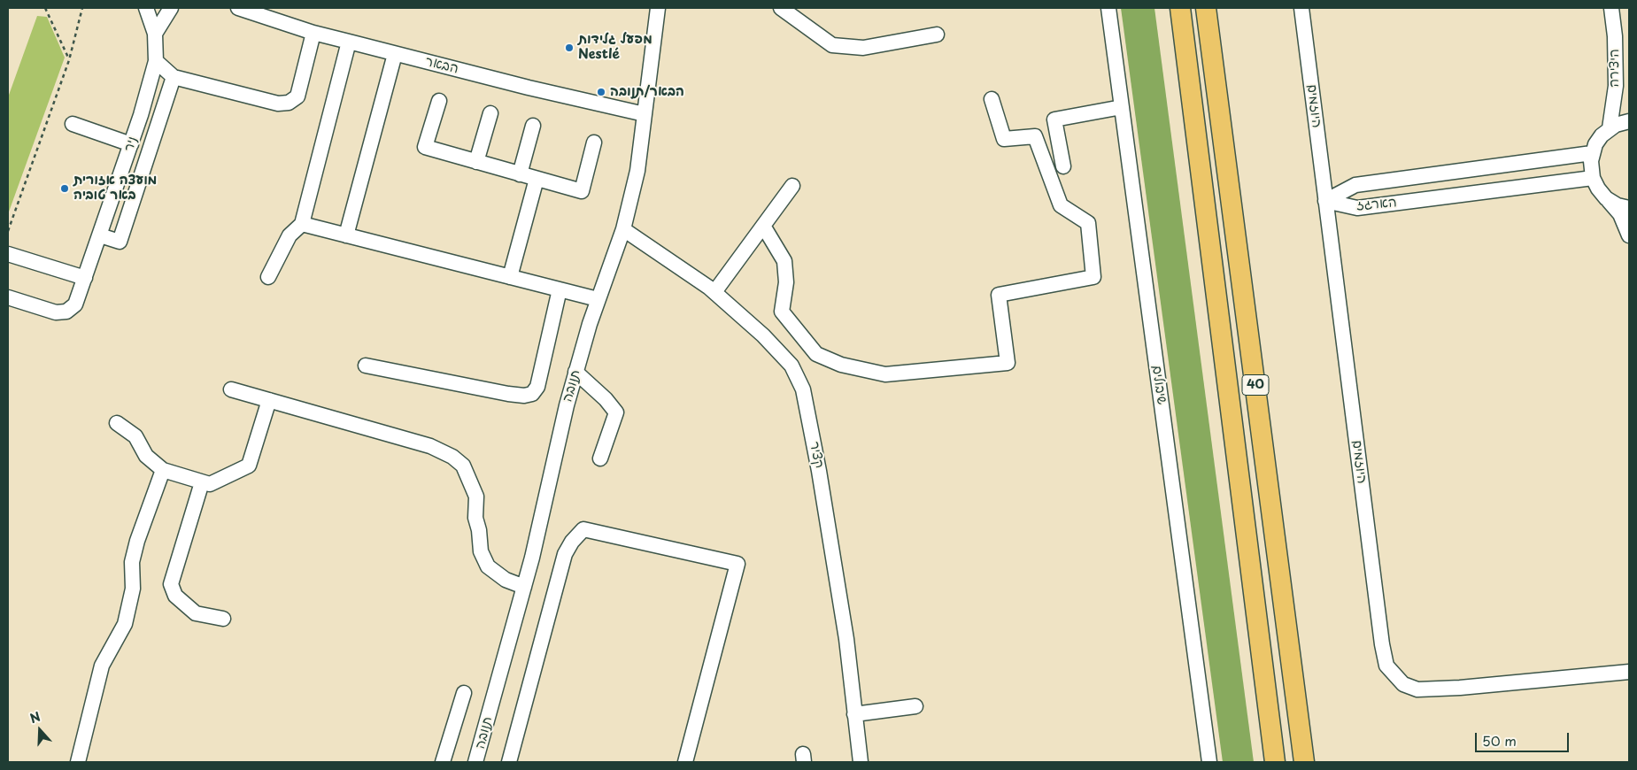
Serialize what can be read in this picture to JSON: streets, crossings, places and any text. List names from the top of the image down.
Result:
{
  "streets": {
    "highway": ["40"],
    "street": [
      "הבאר",
      "היצירה",
      "היוזמים",
      "ניר",
      "הארגז",
      "שיבולים",
      "תנובה",
      "קציר"
    ]
  },
  "crossings": [
    ["הבאר", "תנובה"],
    ["היוזמים", "הארגז"],
    ["תנובה", "קציר"]
  ],
  "places": ["מפעל גלידות Nestlé", "הבאר/תנובה", "מועצה אזורית באר טוביה"],
  "scale_bar": "50 m",
  "north": "top"
}
